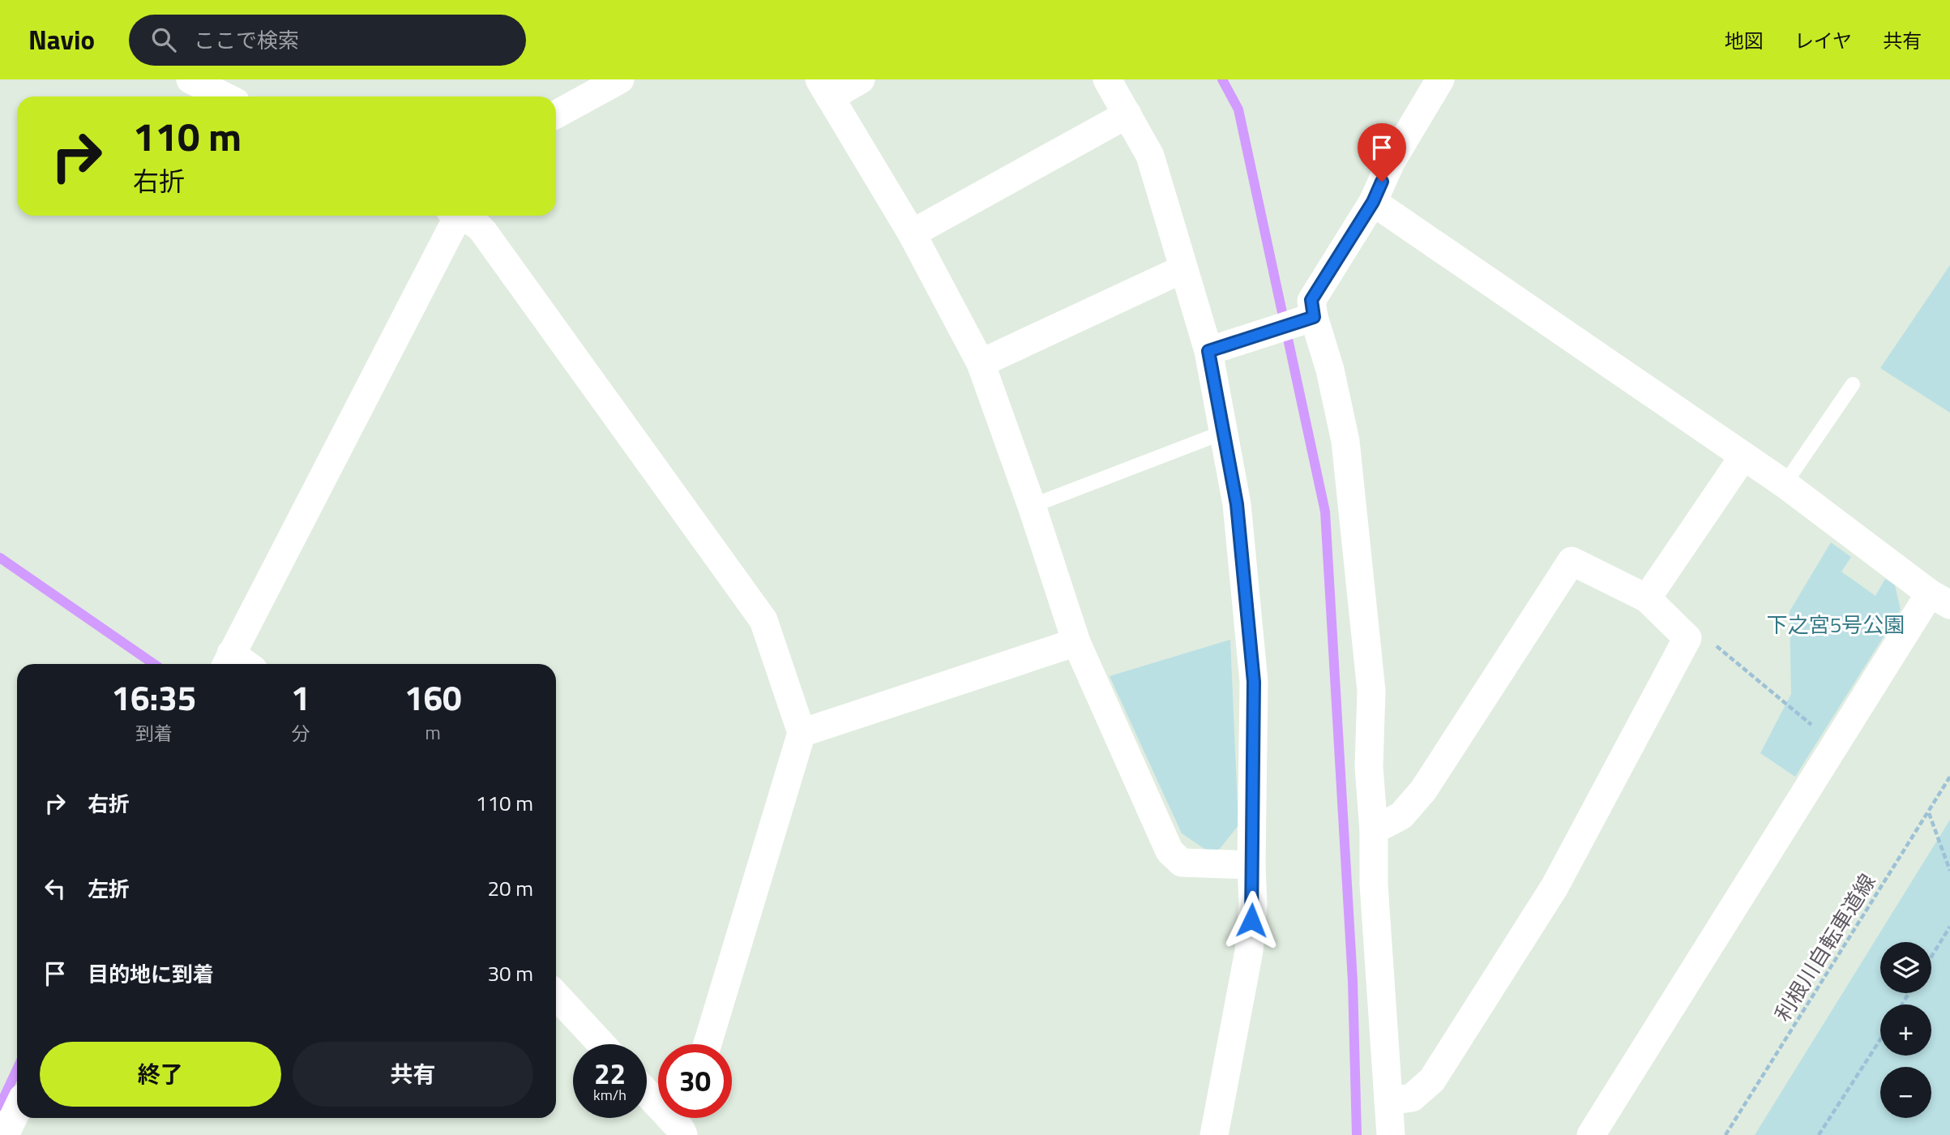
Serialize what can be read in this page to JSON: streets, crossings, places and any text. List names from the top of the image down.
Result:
{
  "streets": {
    "path": ["利根川自転車道線"]
  },
  "parks": ["下之宮5号公園"],
  "page": {
    "header": "Navio",
    "search": "ここで検索",
    "nav": ["地図", "レイヤ", "共有"],
    "turn": ["110 m", "右折"],
    "eta": [
      "16:35",
      "到着",
      "1",
      "分",
      "160",
      "m"
    ],
    "list": [
      {
        "name": "右折",
        "value": "110 m"
      },
      {
        "name": "左折",
        "value": "20 m"
      },
      {
        "name": "目的地に到着",
        "value": "30 m"
      }
    ],
    "map_buttons": ["+", "−"],
    "buttons": ["終了", "共有"],
    "speed": "22 km/h",
    "limit": "30"
  }
}
